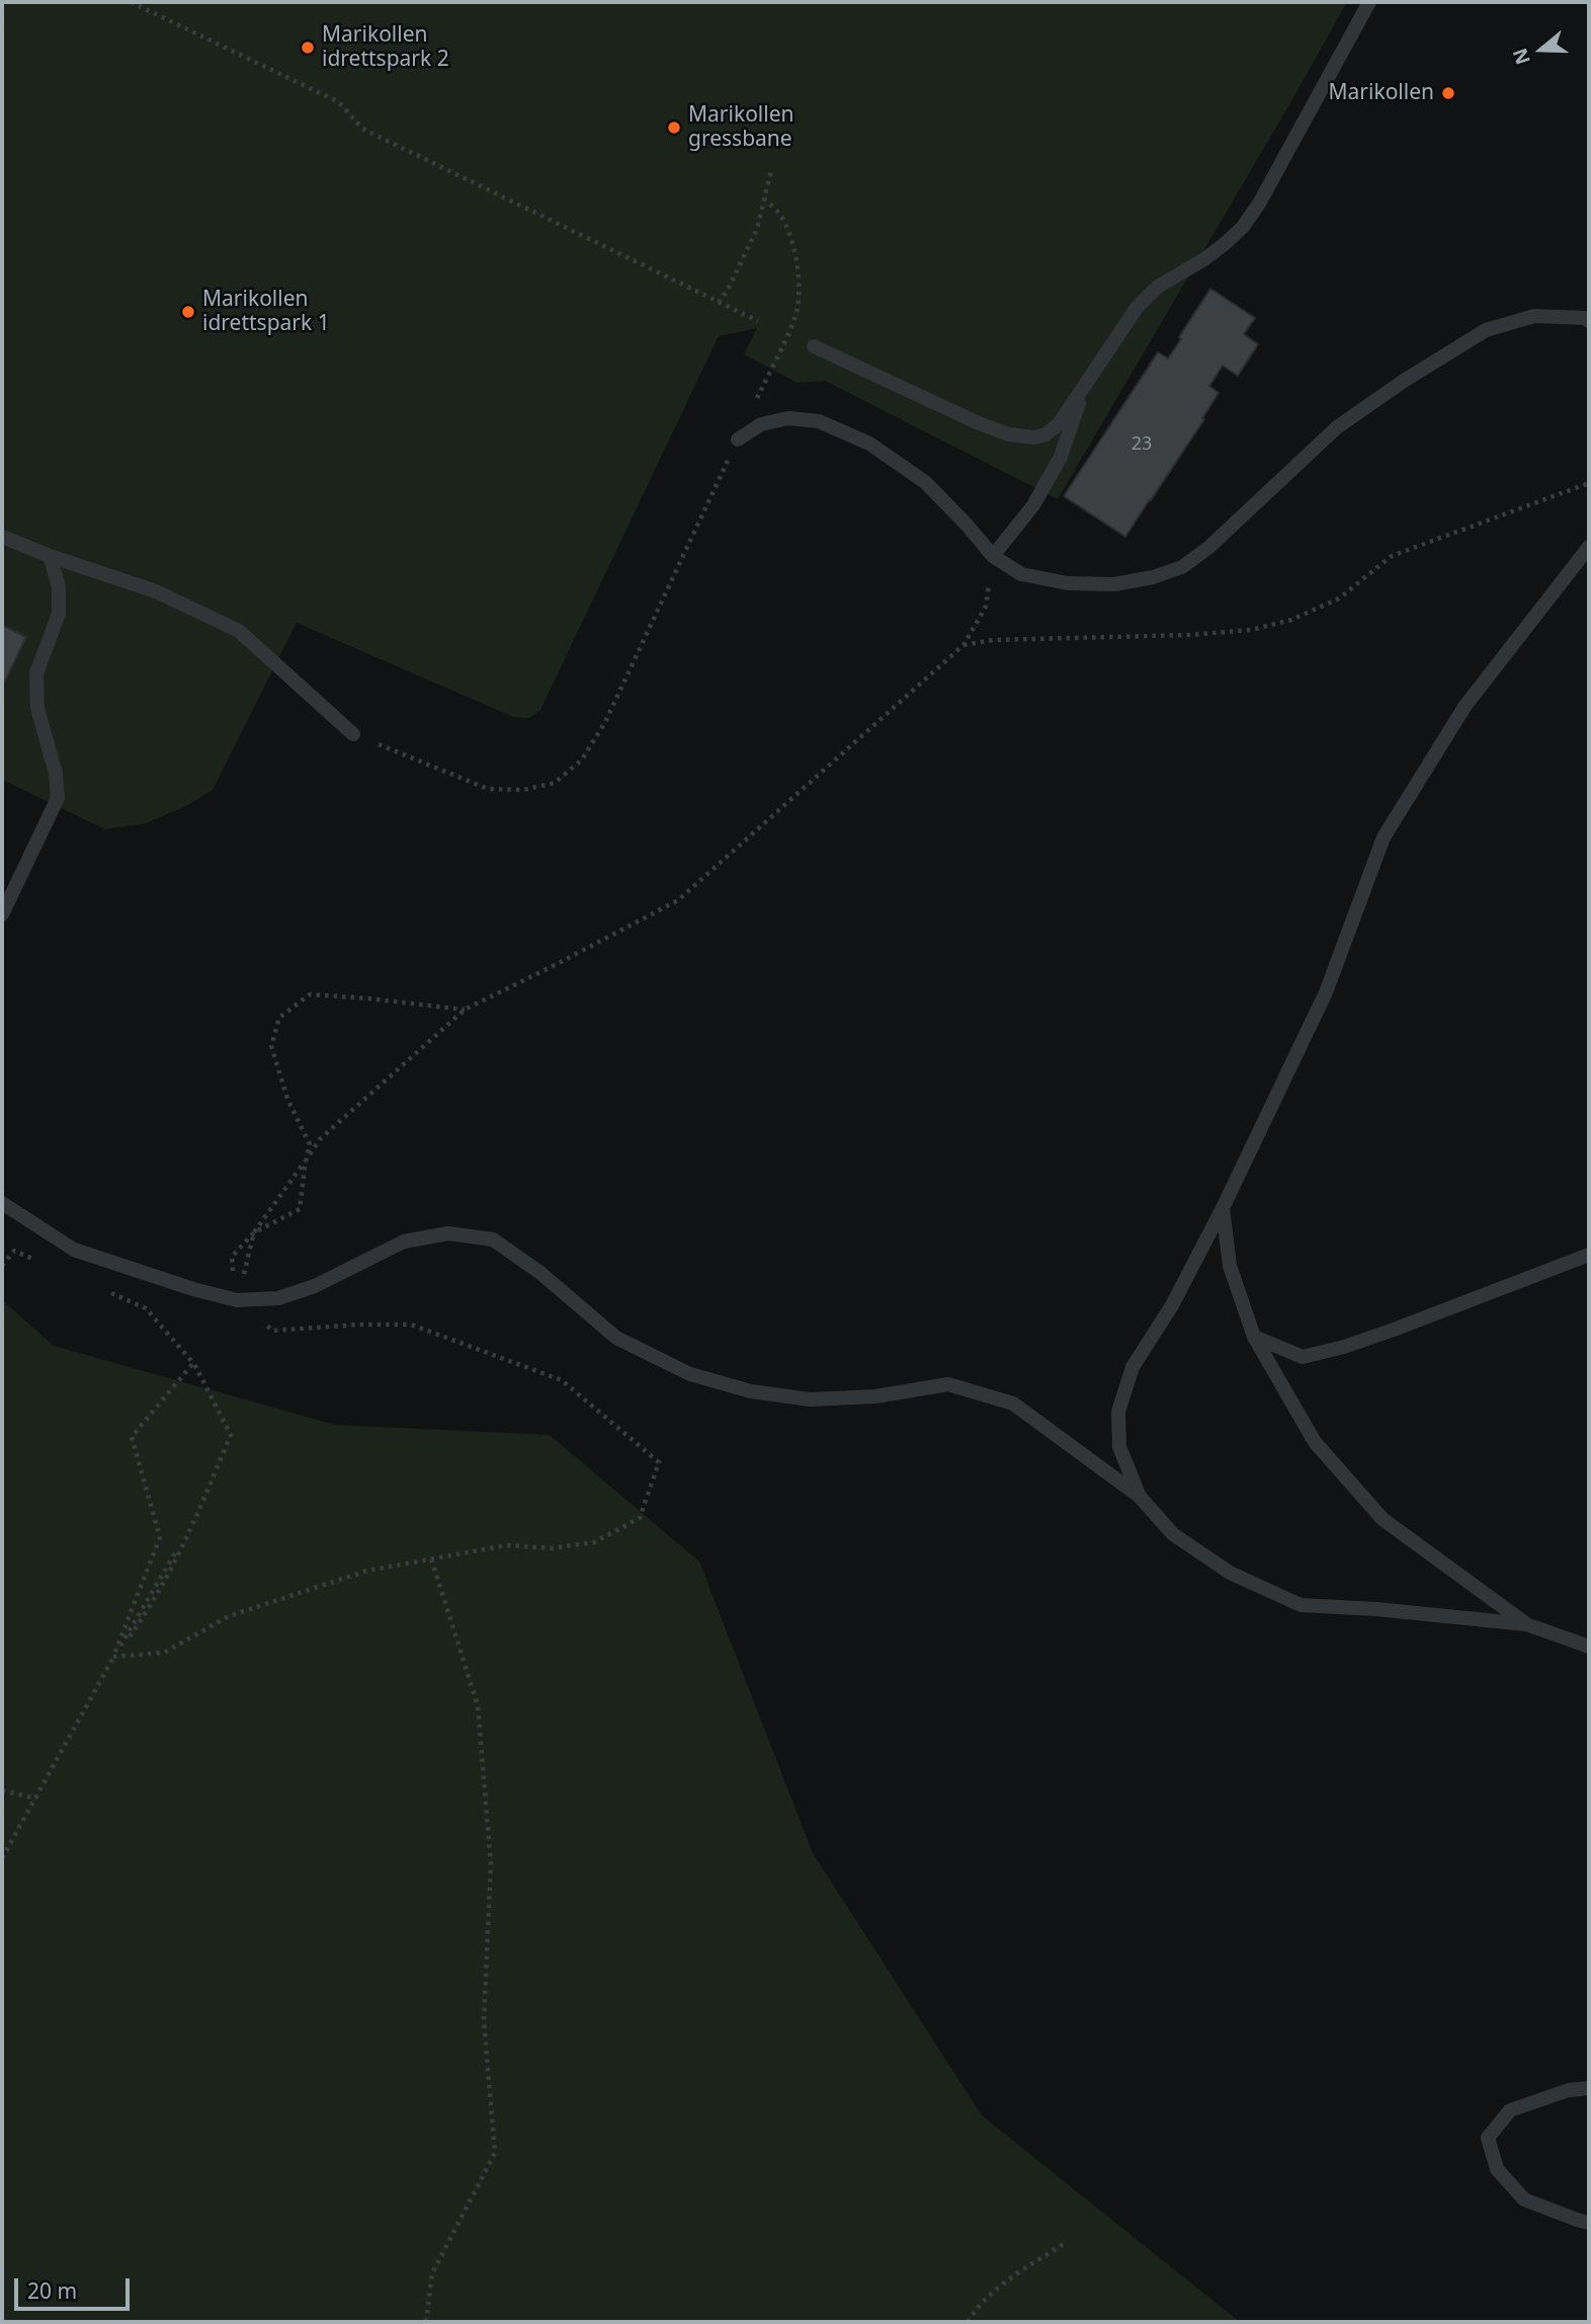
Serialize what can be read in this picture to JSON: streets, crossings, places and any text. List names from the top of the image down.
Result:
{
  "places": [
    "Marikollen idrettspark 2",
    "Marikollen",
    "Marikollen gressbane",
    "Marikollen idrettspark 1"
  ],
  "house_numbers": ["23"],
  "scale_bar": "20 m",
  "north": "left"
}
